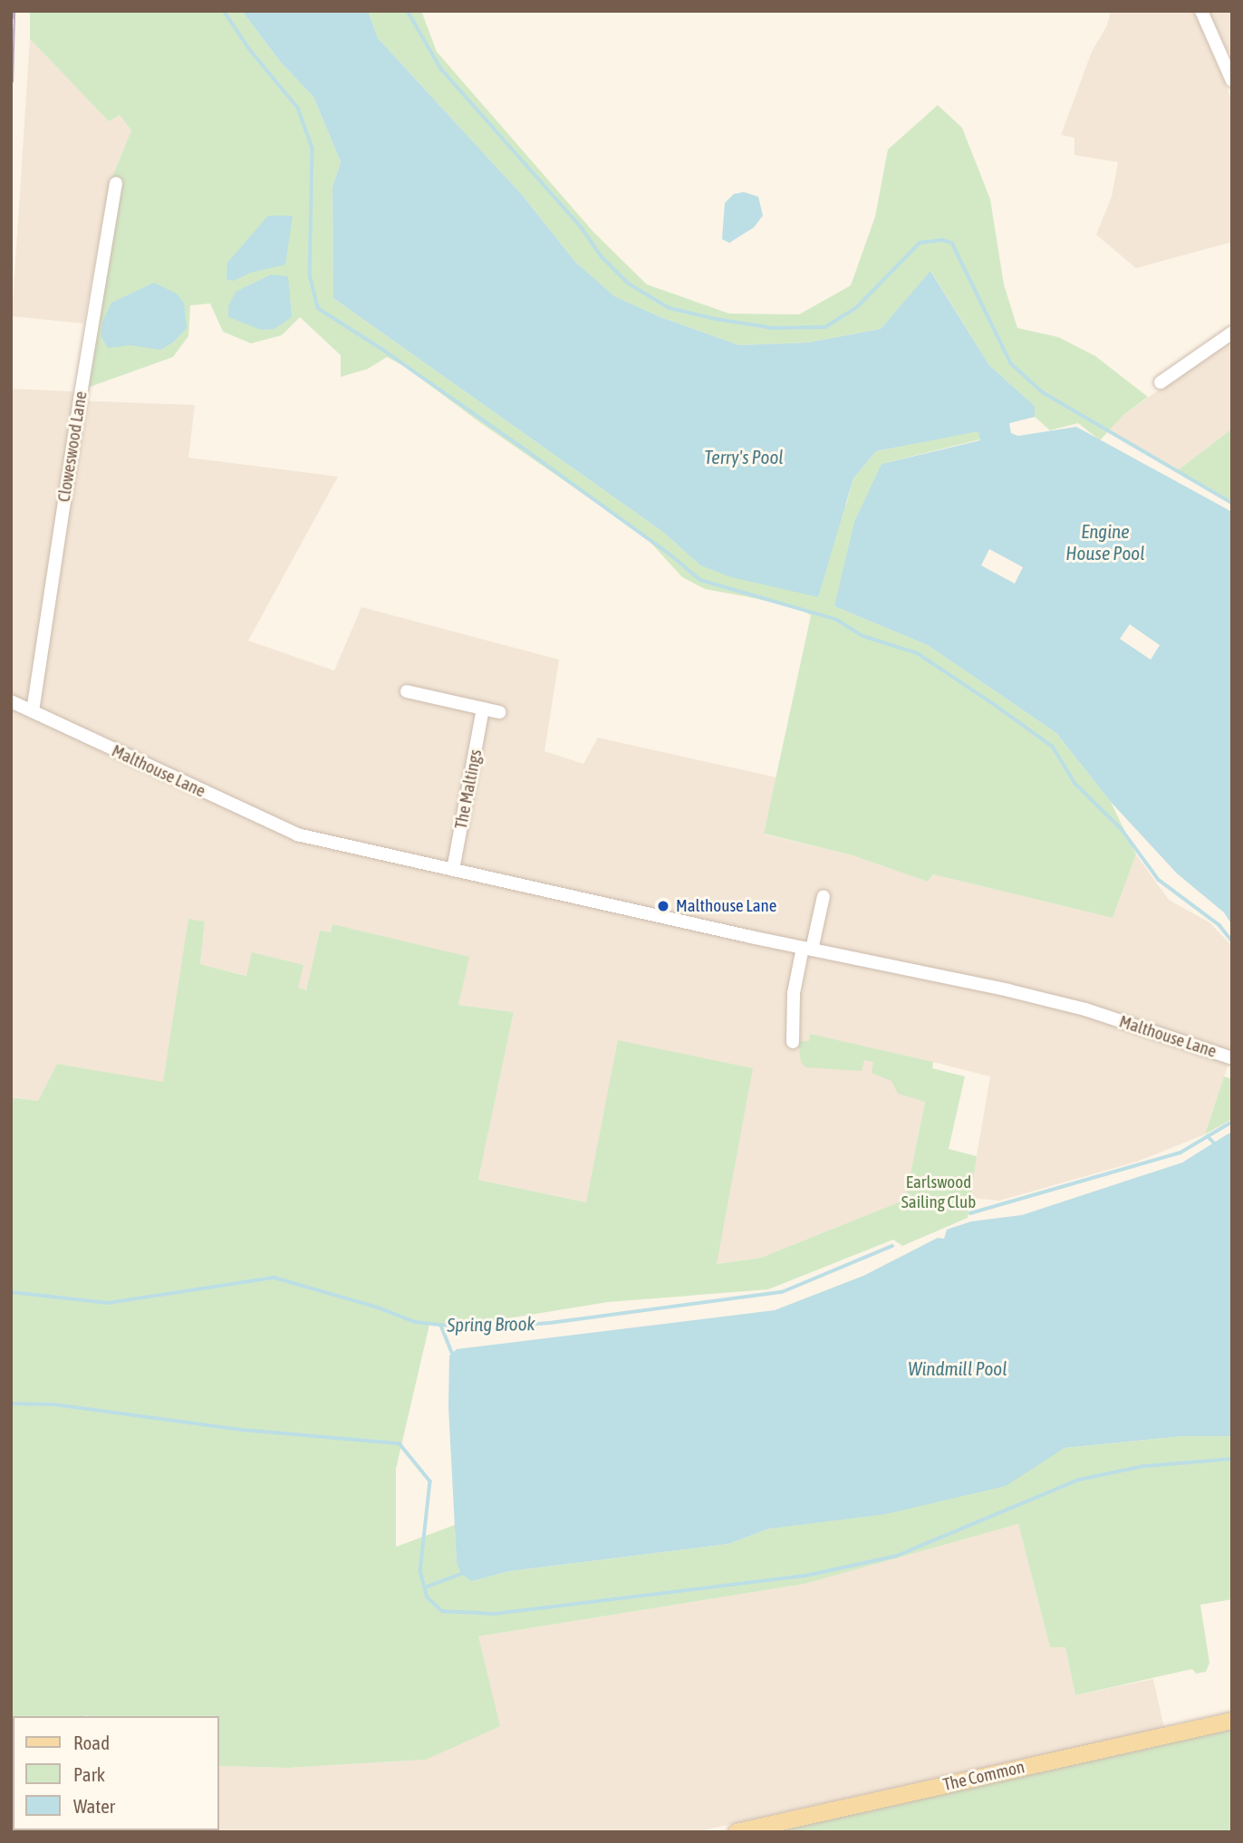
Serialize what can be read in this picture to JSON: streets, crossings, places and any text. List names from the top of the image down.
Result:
{
  "streets": {
    "main road": ["The Common"],
    "street": ["Cloweswood Lane", "Malthouse Lane", "The Maltings"]
  },
  "crossings": [
    ["Cloweswood Lane", "Malthouse Lane"],
    ["Malthouse Lane", "The Maltings"]
  ],
  "water": [
    "Terry's Pool",
    "Engine House Pool",
    "Spring Brook",
    "Windmill Pool"
  ],
  "parks": ["Earlswood Sailing Club"],
  "places": ["Malthouse Lane"],
  "legend": ["Road", "Park", "Water"]
}
